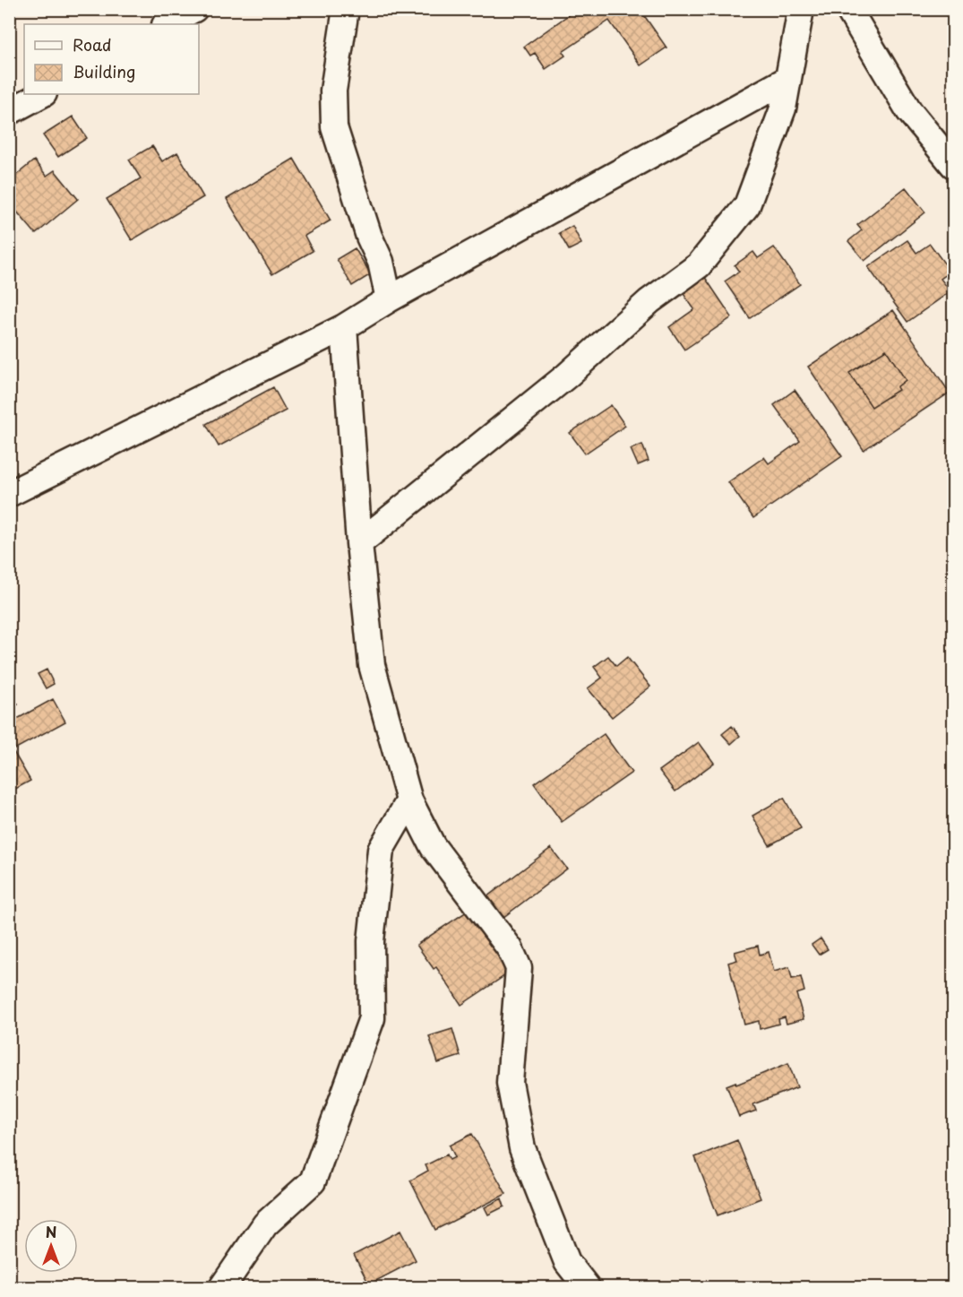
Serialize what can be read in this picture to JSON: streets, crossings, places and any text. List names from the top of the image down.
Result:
{
  "legend": ["Road", "Building"],
  "north": "top"
}
